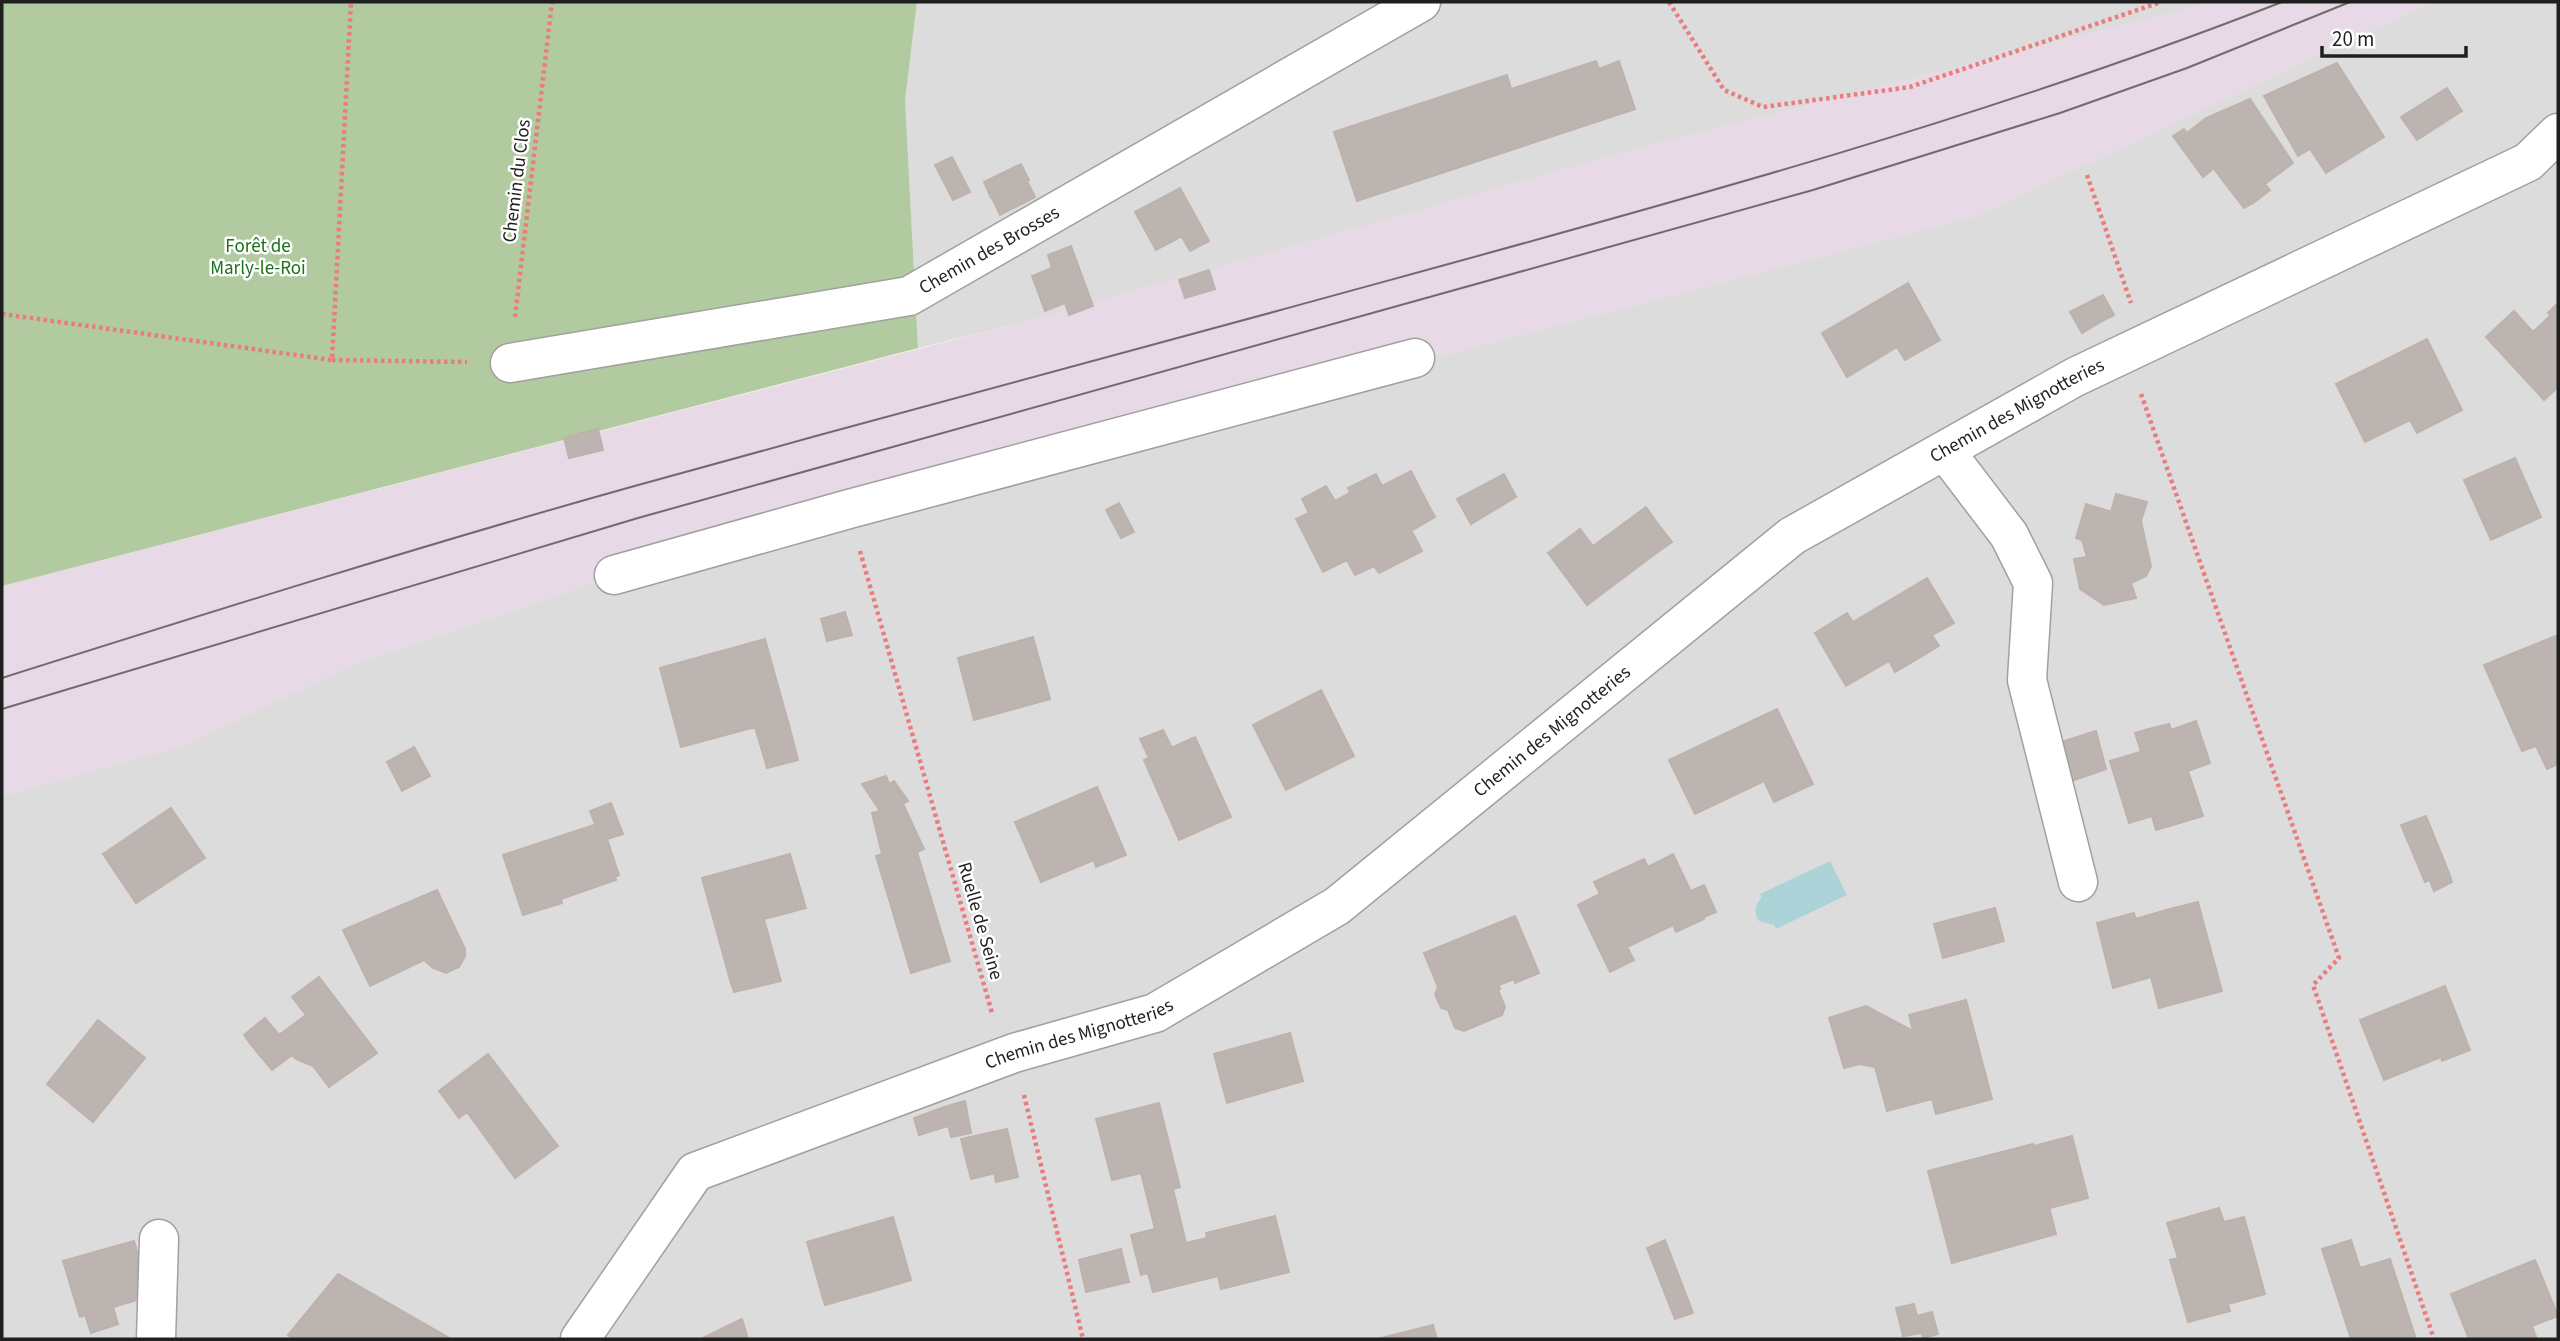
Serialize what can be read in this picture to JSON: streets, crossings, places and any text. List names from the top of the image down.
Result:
{
  "streets": {
    "street": ["Chemin des Brosses", "Chemin des Mignotteries"],
    "path": ["Chemin du Clos", "Ruelle de Seine"]
  },
  "crossings": [
    ["Chemin du Clos", "Chemin des Brosses"],
    ["Chemin des Mignotteries", "Ruelle de Seine"]
  ],
  "parks": ["Forêt de Marly-le-Roi"],
  "scale_bar": "20 m"
}
